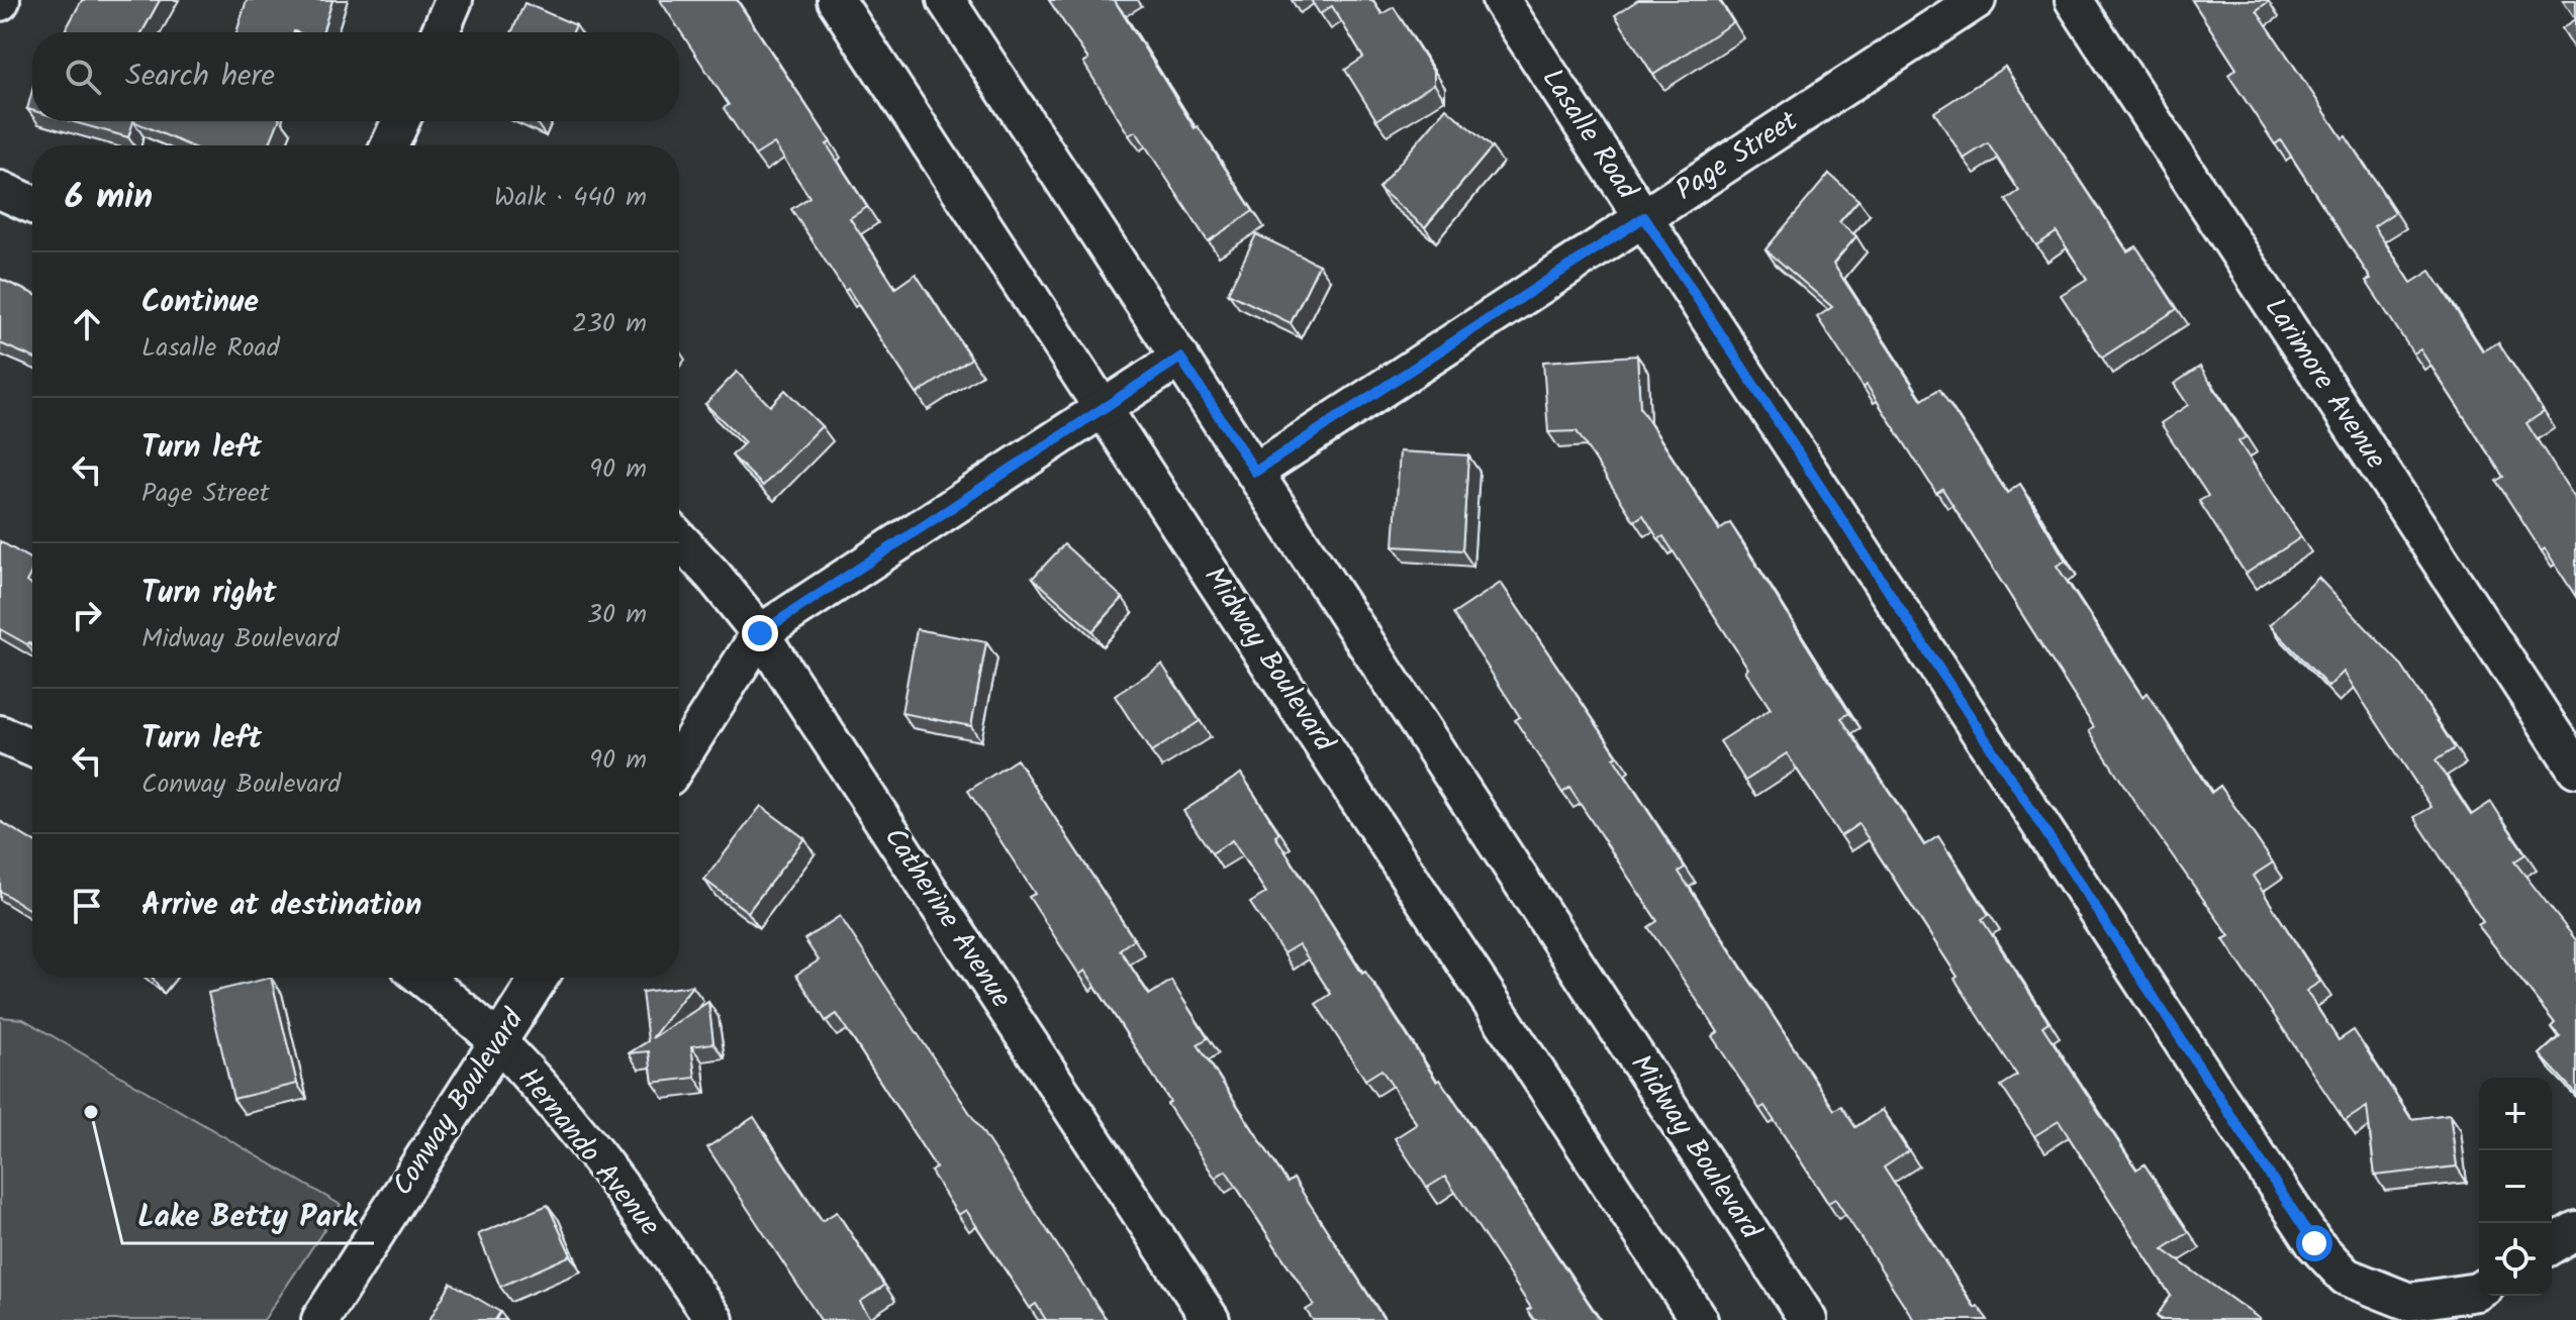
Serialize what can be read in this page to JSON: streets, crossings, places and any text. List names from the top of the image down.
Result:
{
  "streets": {
    "street": [
      "Lasalle Road",
      "Page Street",
      "Larimore Avenue",
      "Midway Boulevard",
      "Catherine Avenue",
      "Conway Boulevard",
      "Hernando Avenue"
    ]
  },
  "crossings": [
    ["Lasalle Road", "Page Street"],
    ["Page Street", "Midway Boulevard"],
    ["Conway Boulevard", "Hernando Avenue"]
  ],
  "places": ["Lake Betty Park"],
  "page": {
    "search": "Search here",
    "heading": ["6 min", "Walk · 440 m"],
    "list": [
      ["Continue", "Lasalle Road", "230 m"],
      ["Turn left", "Page Street", "90 m"],
      ["Turn right", "Midway Boulevard", "30 m"],
      ["Turn left", "Conway Boulevard", "90 m"],
      "Arrive at destination"
    ],
    "map_buttons": ["+", "−"]
  }
}
